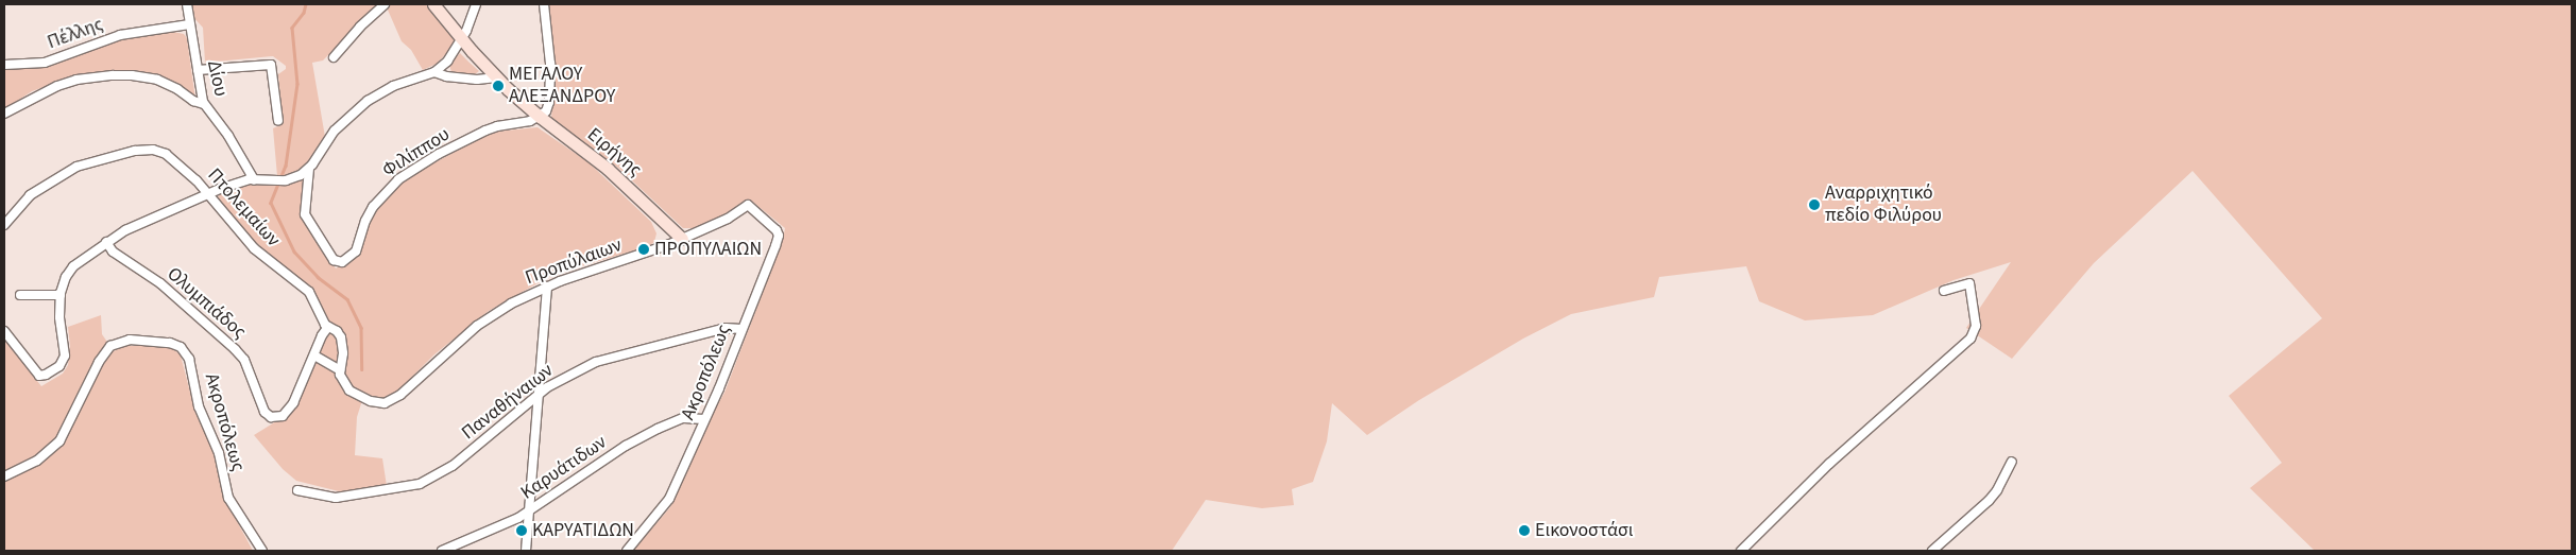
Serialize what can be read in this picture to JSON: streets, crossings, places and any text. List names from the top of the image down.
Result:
{
  "streets": {
    "street": [
      "Πέλλης",
      "Δίου",
      "Φιλίππου",
      "Ειρήνης",
      "Πτολεμαίων",
      "Προπύλαιων",
      "Ολυμπιάδος",
      "Ακροπόλεως",
      "Παναθήναιων",
      "Καρυάτιδων"
    ]
  },
  "crossings": [
    ["Πέλλης", "Δίου"],
    ["Φιλίππου", "Ειρήνης"],
    ["Ειρήνης", "Προπύλαιων"],
    ["Πτολεμαίων", "Προπύλαιων"],
    ["Πτολεμαίων", "Ολυμπιάδος"],
    ["Προπύλαιων", "Ακροπόλεως"],
    ["Ακροπόλεως", "Παναθήναιων"],
    ["Ακροπόλεως", "Καρυάτιδων"]
  ],
  "places": [
    "ΜΕΓΑΛΟΥ ΑΛΕΞΑΝΔΡΟΥ",
    "Αναρριχητικό πεδίο Φιλύρου",
    "ΠΡΟΠΥΛΑΙΩΝ",
    "ΚΑΡΥΑΤΙΔΩΝ",
    "Εικονοστάσι"
  ]
}
